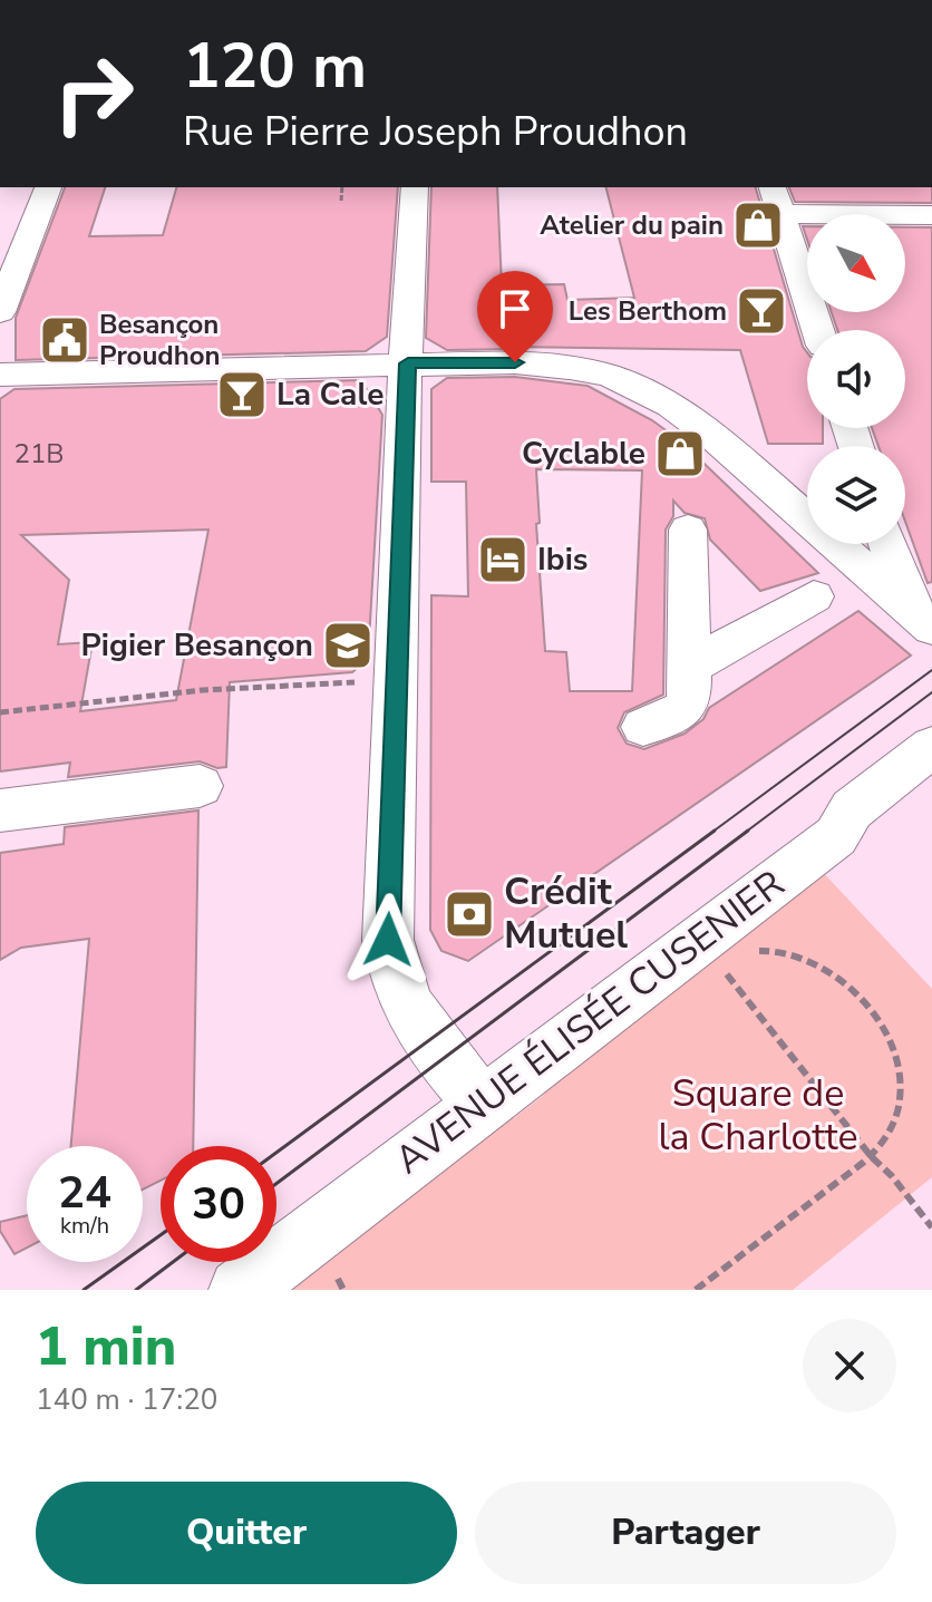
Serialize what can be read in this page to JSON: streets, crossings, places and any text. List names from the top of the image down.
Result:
{
  "streets": {
    "street": ["AVENUE ÉLISÉE CUSENIER"]
  },
  "parks": ["Square de la Charlotte"],
  "places": {
    "shop": ["Atelier du pain", "Cyclable"],
    "bar": ["Les Berthom", "La Cale"],
    "public building": ["Besançon Proudhon"],
    "hotel": ["Ibis"],
    "school or university": ["Pigier Besançon"],
    "bank": ["Crédit Mutuel"]
  },
  "house_numbers": ["21B"],
  "north": "bottom right",
  "page": {
    "turn": ["120 m", "Rue Pierre Joseph Proudhon"],
    "speed": "24 km/h",
    "limit": "30",
    "heading": ["1 min", "140 m · 17:20"],
    "buttons": ["Quitter", "Partager"]
  }
}
